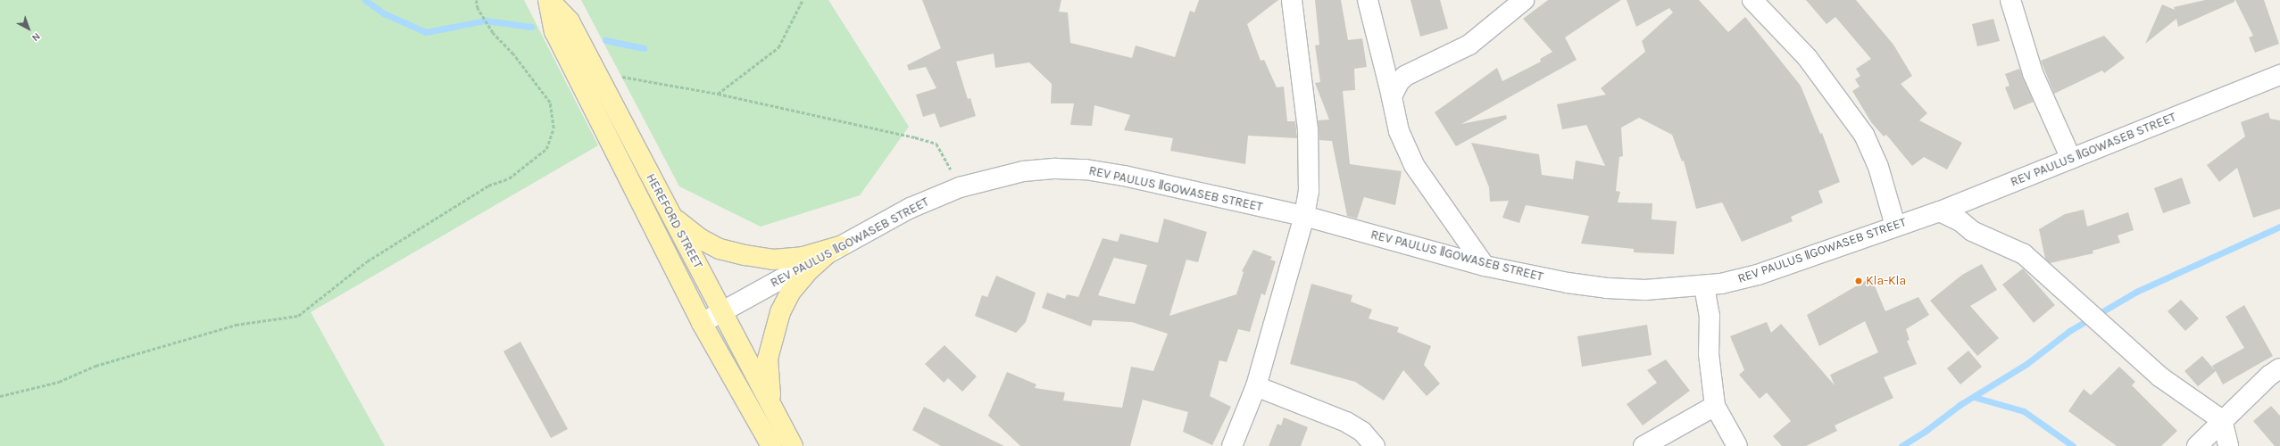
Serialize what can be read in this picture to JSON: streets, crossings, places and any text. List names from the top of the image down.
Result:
{
  "streets": {
    "main road": ["HEREFORD STREET"],
    "street": ["REV PAULUS ǁGOWASEB STREET"]
  },
  "crossings": [
    ["REV PAULUS ǁGOWASEB STREET", "HEREFORD STREET"]
  ],
  "places": ["Kla-Kla"],
  "north": "bottom right"
}
